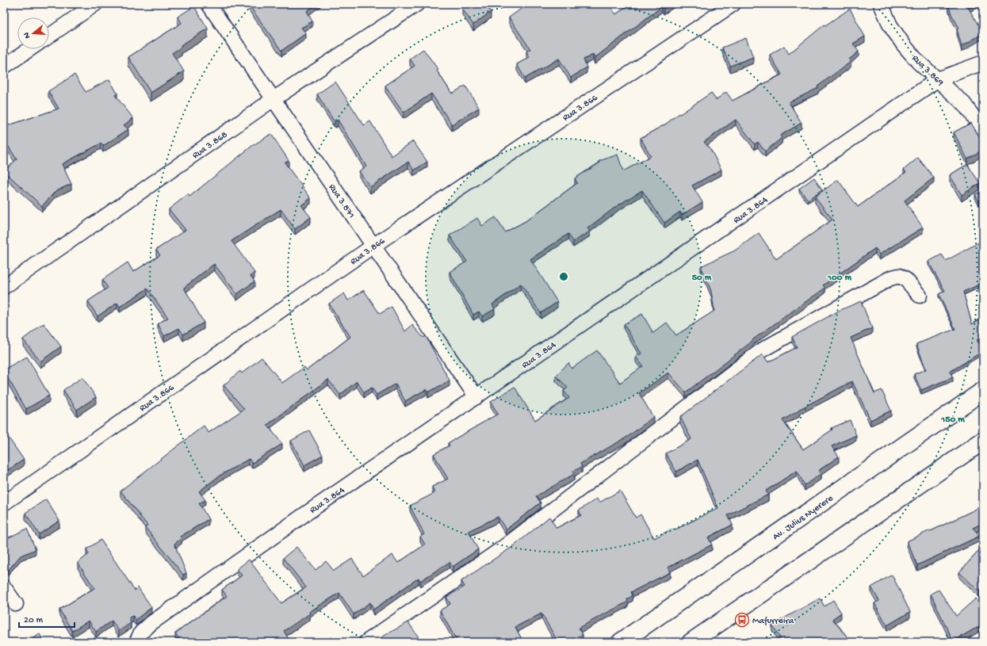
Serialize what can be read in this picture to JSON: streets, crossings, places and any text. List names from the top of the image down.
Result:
{
  "streets": {
    "main road": ["Av. Julius Nyerere"],
    "street": [
      "Rua 3.869",
      "Rua 3.866",
      "Rua 3.868",
      "Rua 3.871",
      "Rua 3.864"
    ]
  },
  "crossings": [
    ["Rua 3.869", "Rua 3.864"],
    ["Rua 3.866", "Rua 3.871"],
    ["Rua 3.868", "Rua 3.871"],
    ["Rua 3.871", "Rua 3.864"]
  ],
  "places": {
    "bus stop": ["Mafurreira"]
  },
  "scale_bar": "20 m",
  "north": "left",
  "rings": ["50 m", "100 m", "150 m"]
}
